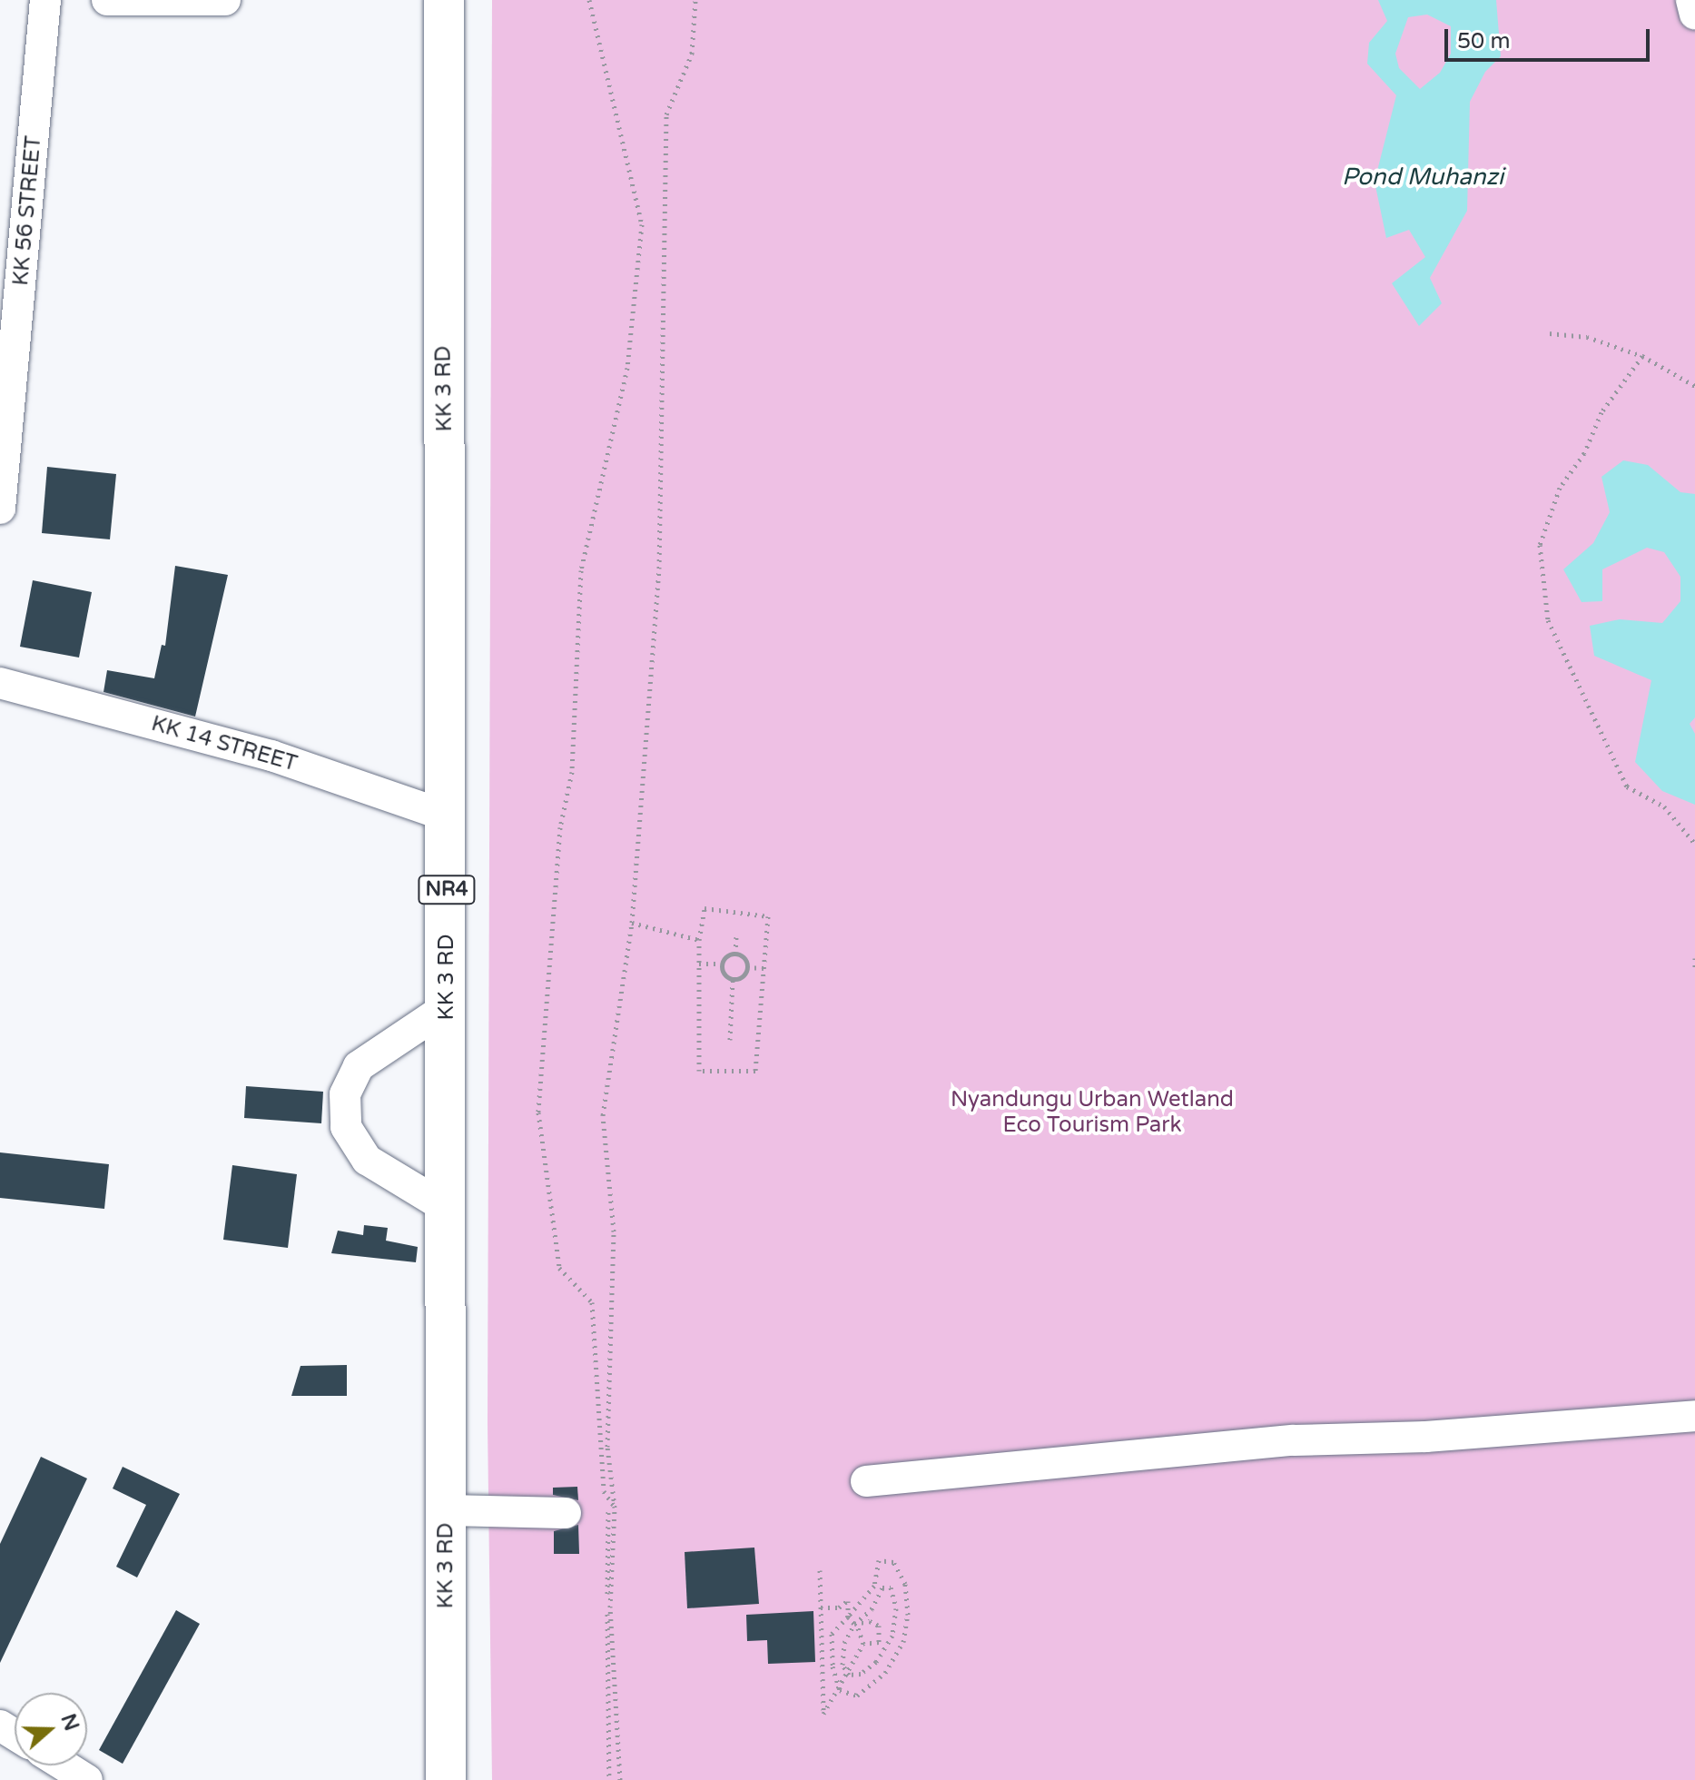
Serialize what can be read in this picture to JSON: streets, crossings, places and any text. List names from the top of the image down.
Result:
{
  "streets": {
    "highway": ["KK 3 RD", "NR4"],
    "street": ["KK 56 STREET", "KK 14 STREET"]
  },
  "crossings": [
    ["KK 3 RD", "KK 14 STREET"]
  ],
  "water": ["Pond Muhanzi"],
  "parks": ["Nyandungu Urban Wetland Eco Tourism Park"],
  "scale_bar": "50 m",
  "north": "right"
}
